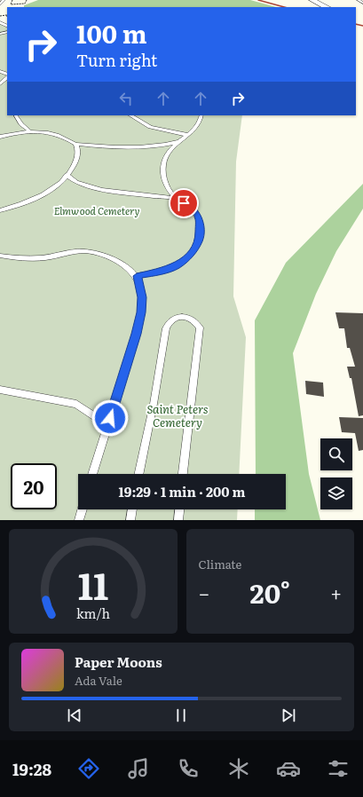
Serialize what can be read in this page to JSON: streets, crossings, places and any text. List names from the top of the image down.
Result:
{
  "parks": ["Elmwood Cemetery", "Saint Peters Cemetery"],
  "page": {
    "turn": ["100 m", "Turn right"],
    "limit": "20",
    "trip": "19:29 · 1 min · 200 m",
    "tile": "Climate",
    "heat": ["−", "20°", "+"],
    "song": ["Paper Moons", "Ada Vale"],
    "tabs": "19:28",
    "gauge": ["11", "km/h"]
  }
}
